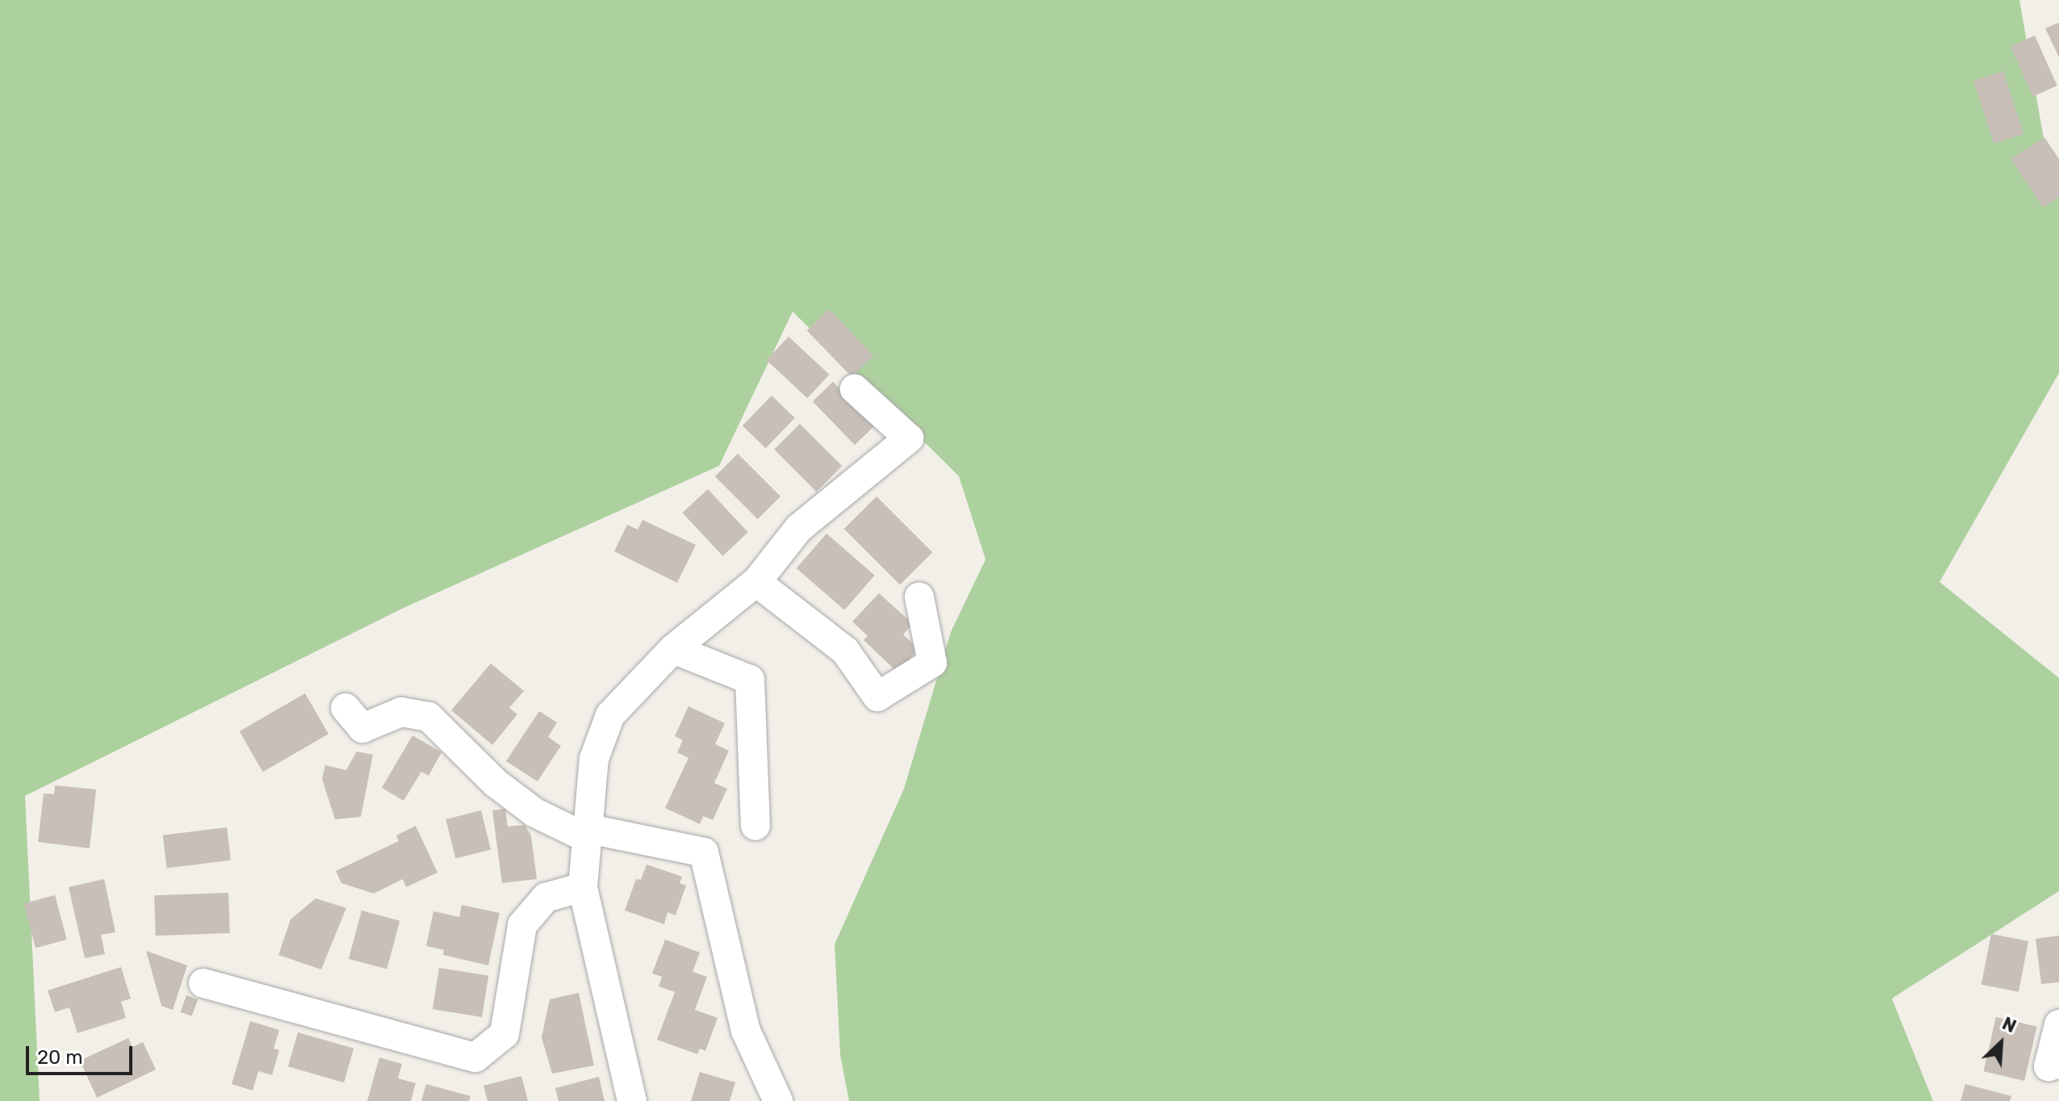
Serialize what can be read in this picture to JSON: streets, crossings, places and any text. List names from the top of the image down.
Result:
{
  "scale_bar": "20 m",
  "north": "top right"
}
